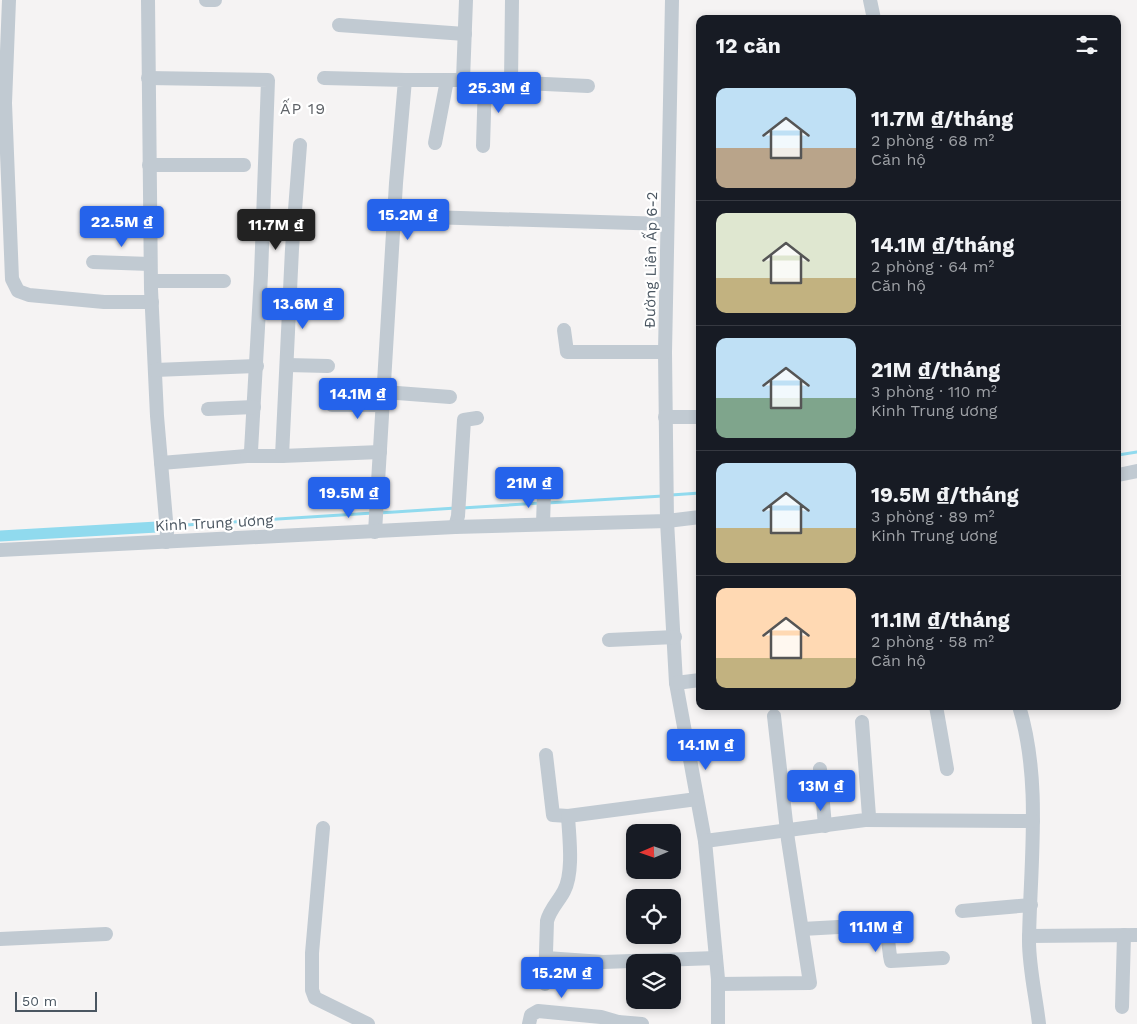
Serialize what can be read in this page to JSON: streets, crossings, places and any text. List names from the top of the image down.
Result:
{
  "streets": {
    "street": ["Đường Liên Ấp 6-2", "Kinh Trung ương"]
  },
  "crossings": [
    ["Đường Liên Ấp 6-2", "Kinh Trung ương"]
  ],
  "districts": ["ẤP 19"],
  "scale_bar": "50 m",
  "north": "left",
  "page": {
    "heading": "12 căn",
    "price": [
      "25.3M ₫",
      "15.2M ₫",
      "22.5M ₫",
      "11.7M ₫",
      "13.6M ₫",
      "14.1M ₫",
      "21M ₫",
      "19.5M ₫",
      "14.1M ₫",
      "13M ₫",
      "11.1M ₫",
      "15.2M ₫"
    ],
    "list": [
      {
        "name": "11.7M ₫/tháng",
        "note": "2 phòng · 68 m² · Căn hộ"
      },
      {
        "name": "14.1M ₫/tháng",
        "note": "2 phòng · 64 m² · Căn hộ"
      },
      {
        "name": "21M ₫/tháng",
        "note": "3 phòng · 110 m² · Kinh Trung ương"
      },
      {
        "name": "19.5M ₫/tháng",
        "note": "3 phòng · 89 m² · Kinh Trung ương"
      },
      {
        "name": "11.1M ₫/tháng",
        "note": "2 phòng · 58 m² · Căn hộ"
      }
    ],
    "scale": "50 m"
  }
}
